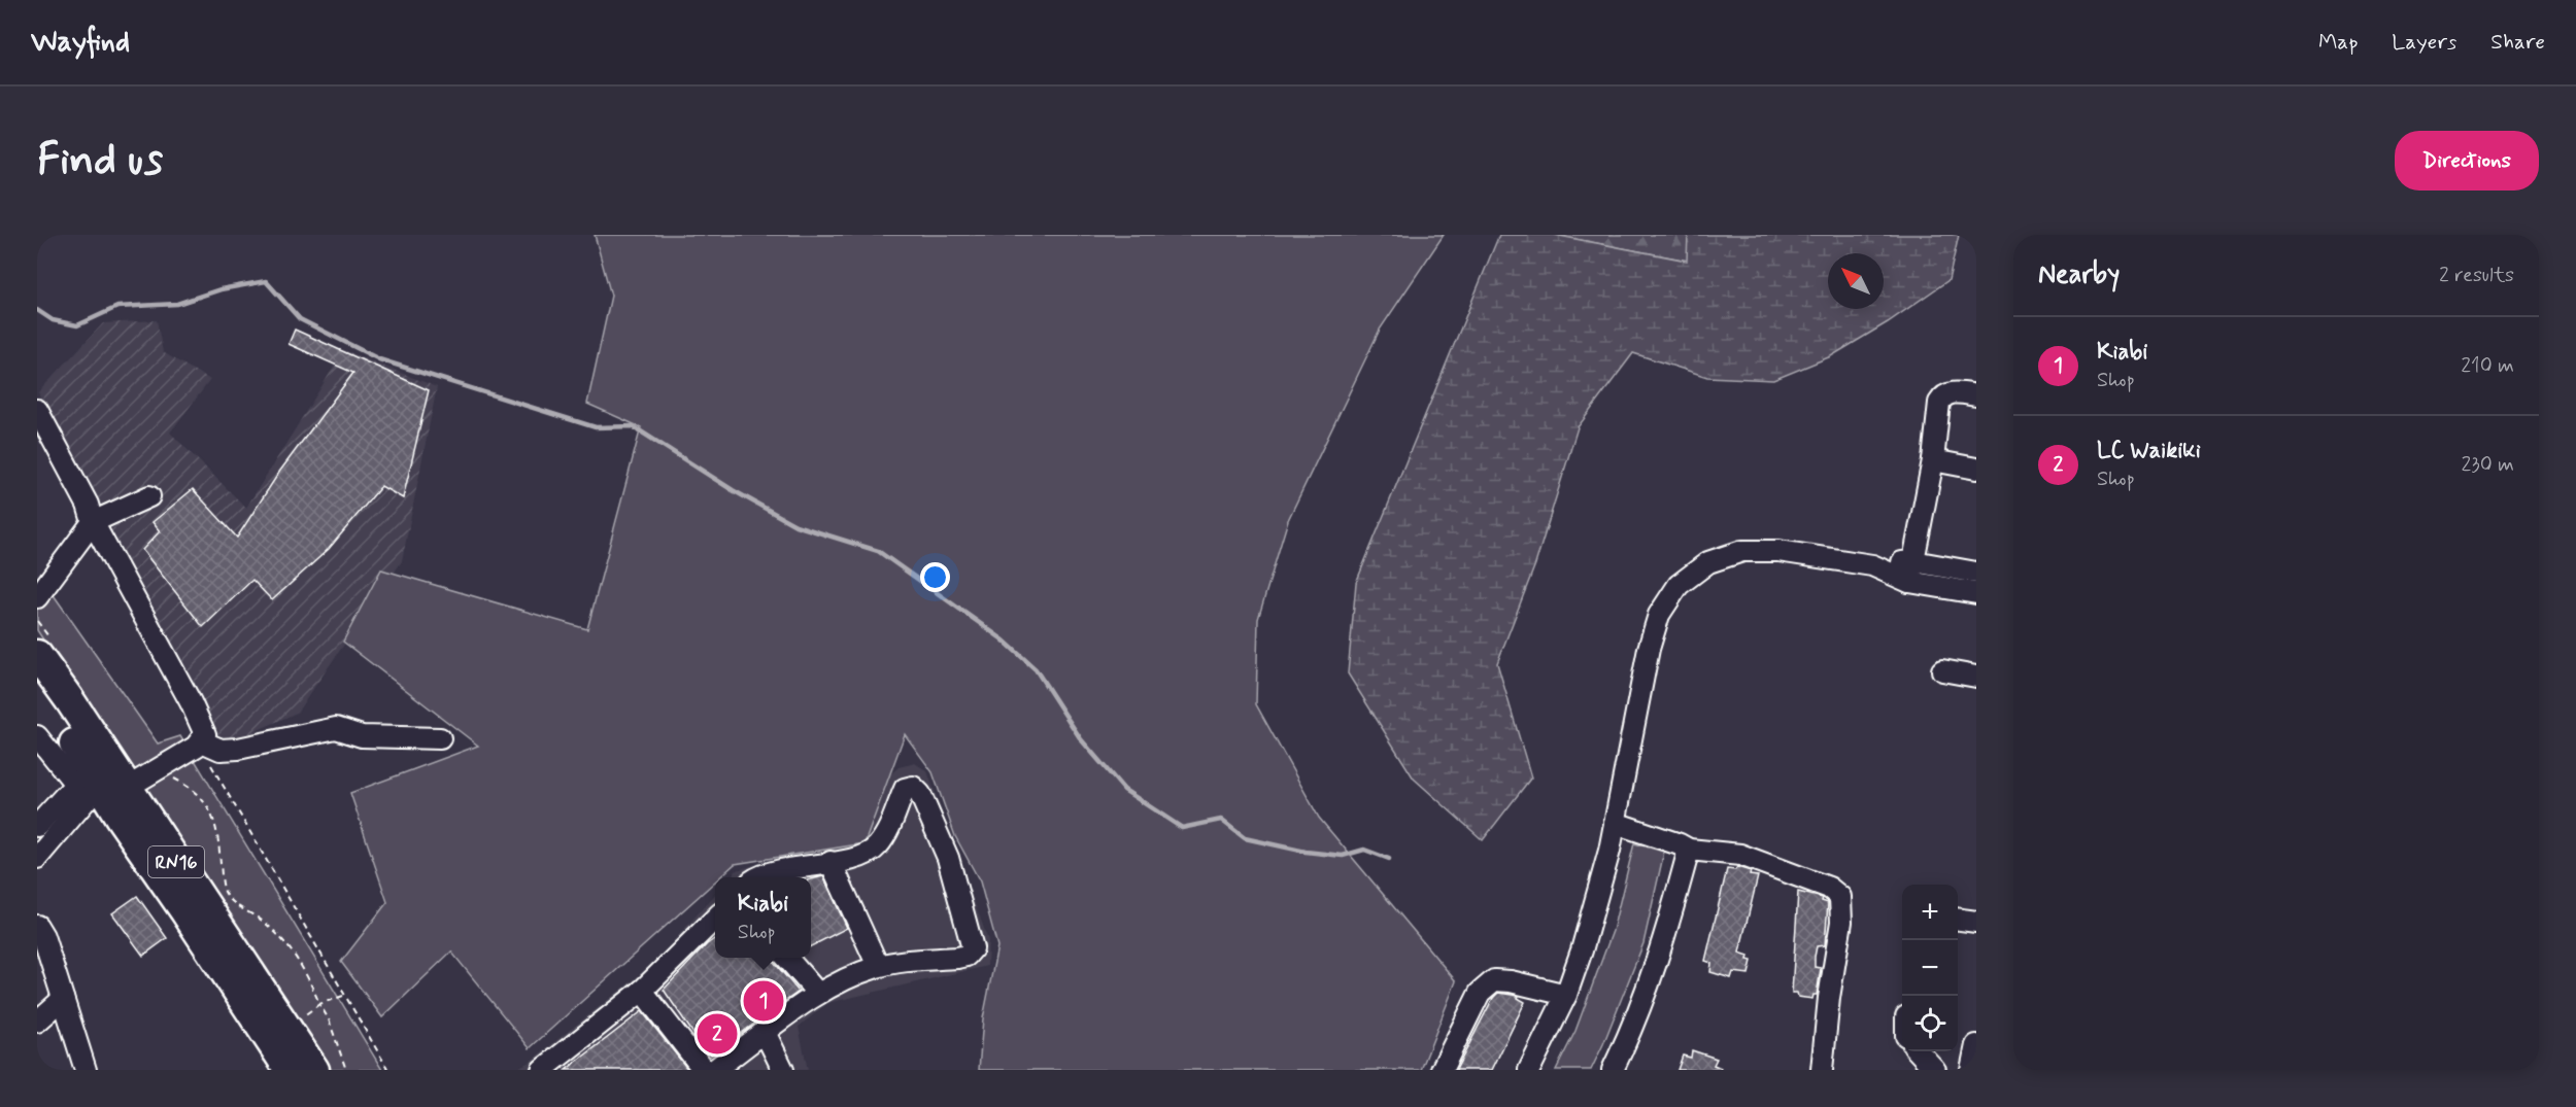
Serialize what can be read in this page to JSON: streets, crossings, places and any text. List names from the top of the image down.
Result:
{
  "streets": {
    "highway": ["RN16"]
  },
  "north": "top left",
  "page": {
    "header": "Wayfind",
    "nav": ["Map", "Layers", "Share"],
    "buttons": "Directions",
    "title": "Find us",
    "heading": ["Nearby", "2 results"],
    "list": [
      {
        "mark": "1",
        "name": "Kiabi",
        "note": "Shop",
        "value": "210 m"
      },
      {
        "mark": "2",
        "name": "LC Waikiki",
        "note": "Shop",
        "value": "230 m"
      }
    ],
    "popup": ["Kiabi", "Shop"],
    "map_buttons": ["+", "−"],
    "pins": ["1", "2"]
  }
}
